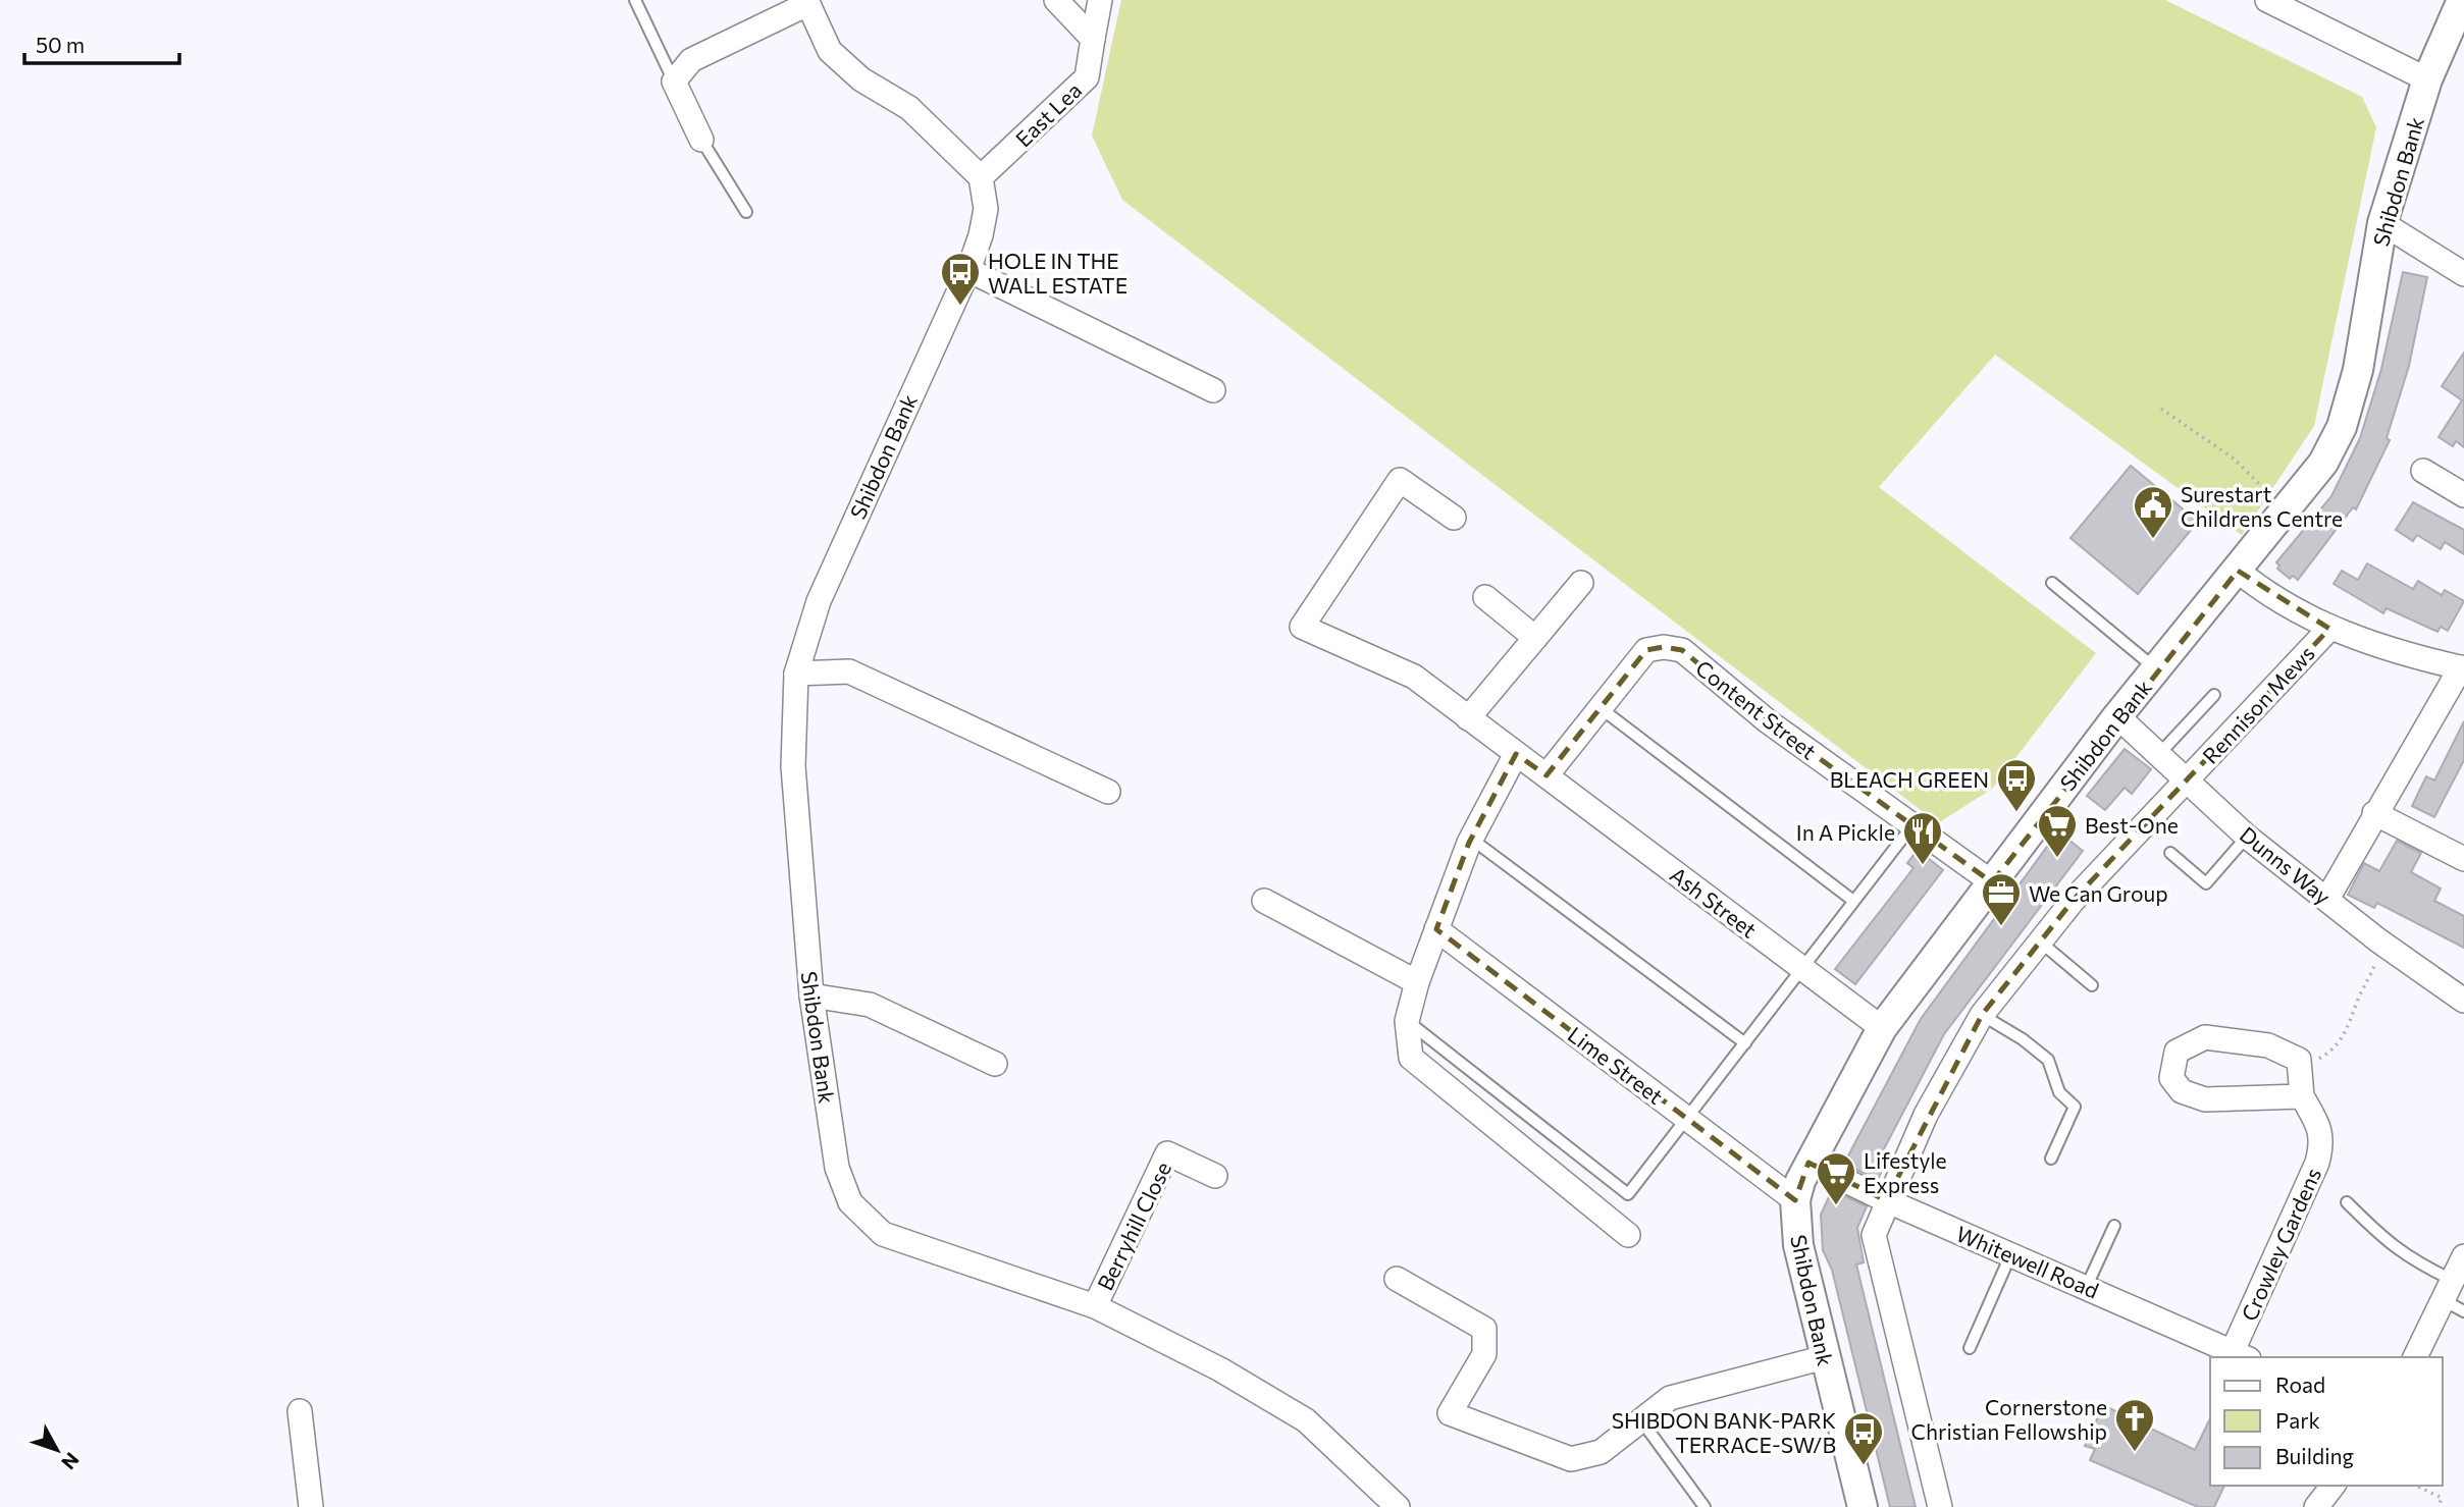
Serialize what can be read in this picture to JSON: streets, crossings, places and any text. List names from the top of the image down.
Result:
{
  "streets": {
    "street": [
      "East Lea",
      "Shibdon Bank",
      "Rennison Mews",
      "Content Street",
      "Dunns Way",
      "Ash Street",
      "Lime Street",
      "Berryhill Close",
      "Crowley Gardens",
      "Whitewell Road"
    ]
  },
  "crossings": [
    ["East Lea", "Shibdon Bank"],
    ["Shibdon Bank", "Content Street"],
    ["Shibdon Bank", "Dunns Way"],
    ["Shibdon Bank", "Ash Street"],
    ["Shibdon Bank", "Lime Street"],
    ["Shibdon Bank", "Berryhill Close"],
    ["Shibdon Bank", "Whitewell Road"],
    ["Rennison Mews", "Dunns Way"],
    ["Rennison Mews", "Whitewell Road"],
    ["Content Street", "Ash Street"],
    ["Crowley Gardens", "Whitewell Road"]
  ],
  "places": {
    "bus stop": ["HOLE IN THE WALL ESTATE", "BLEACH GREEN", "SHIBDON BANK-PARK TERRACE-SW/B"],
    "public building": ["Surestart Childrens Centre"],
    "supermarket": ["Best-One", "Lifestyle Express"],
    "restaurant": ["In A Pickle"],
    "office": ["We Can Group"],
    "church": ["Cornerstone Christian Fellowship"]
  },
  "legend": ["Road", "Park", "Building"],
  "scale_bar": "50 m",
  "north": "bottom right"
}
